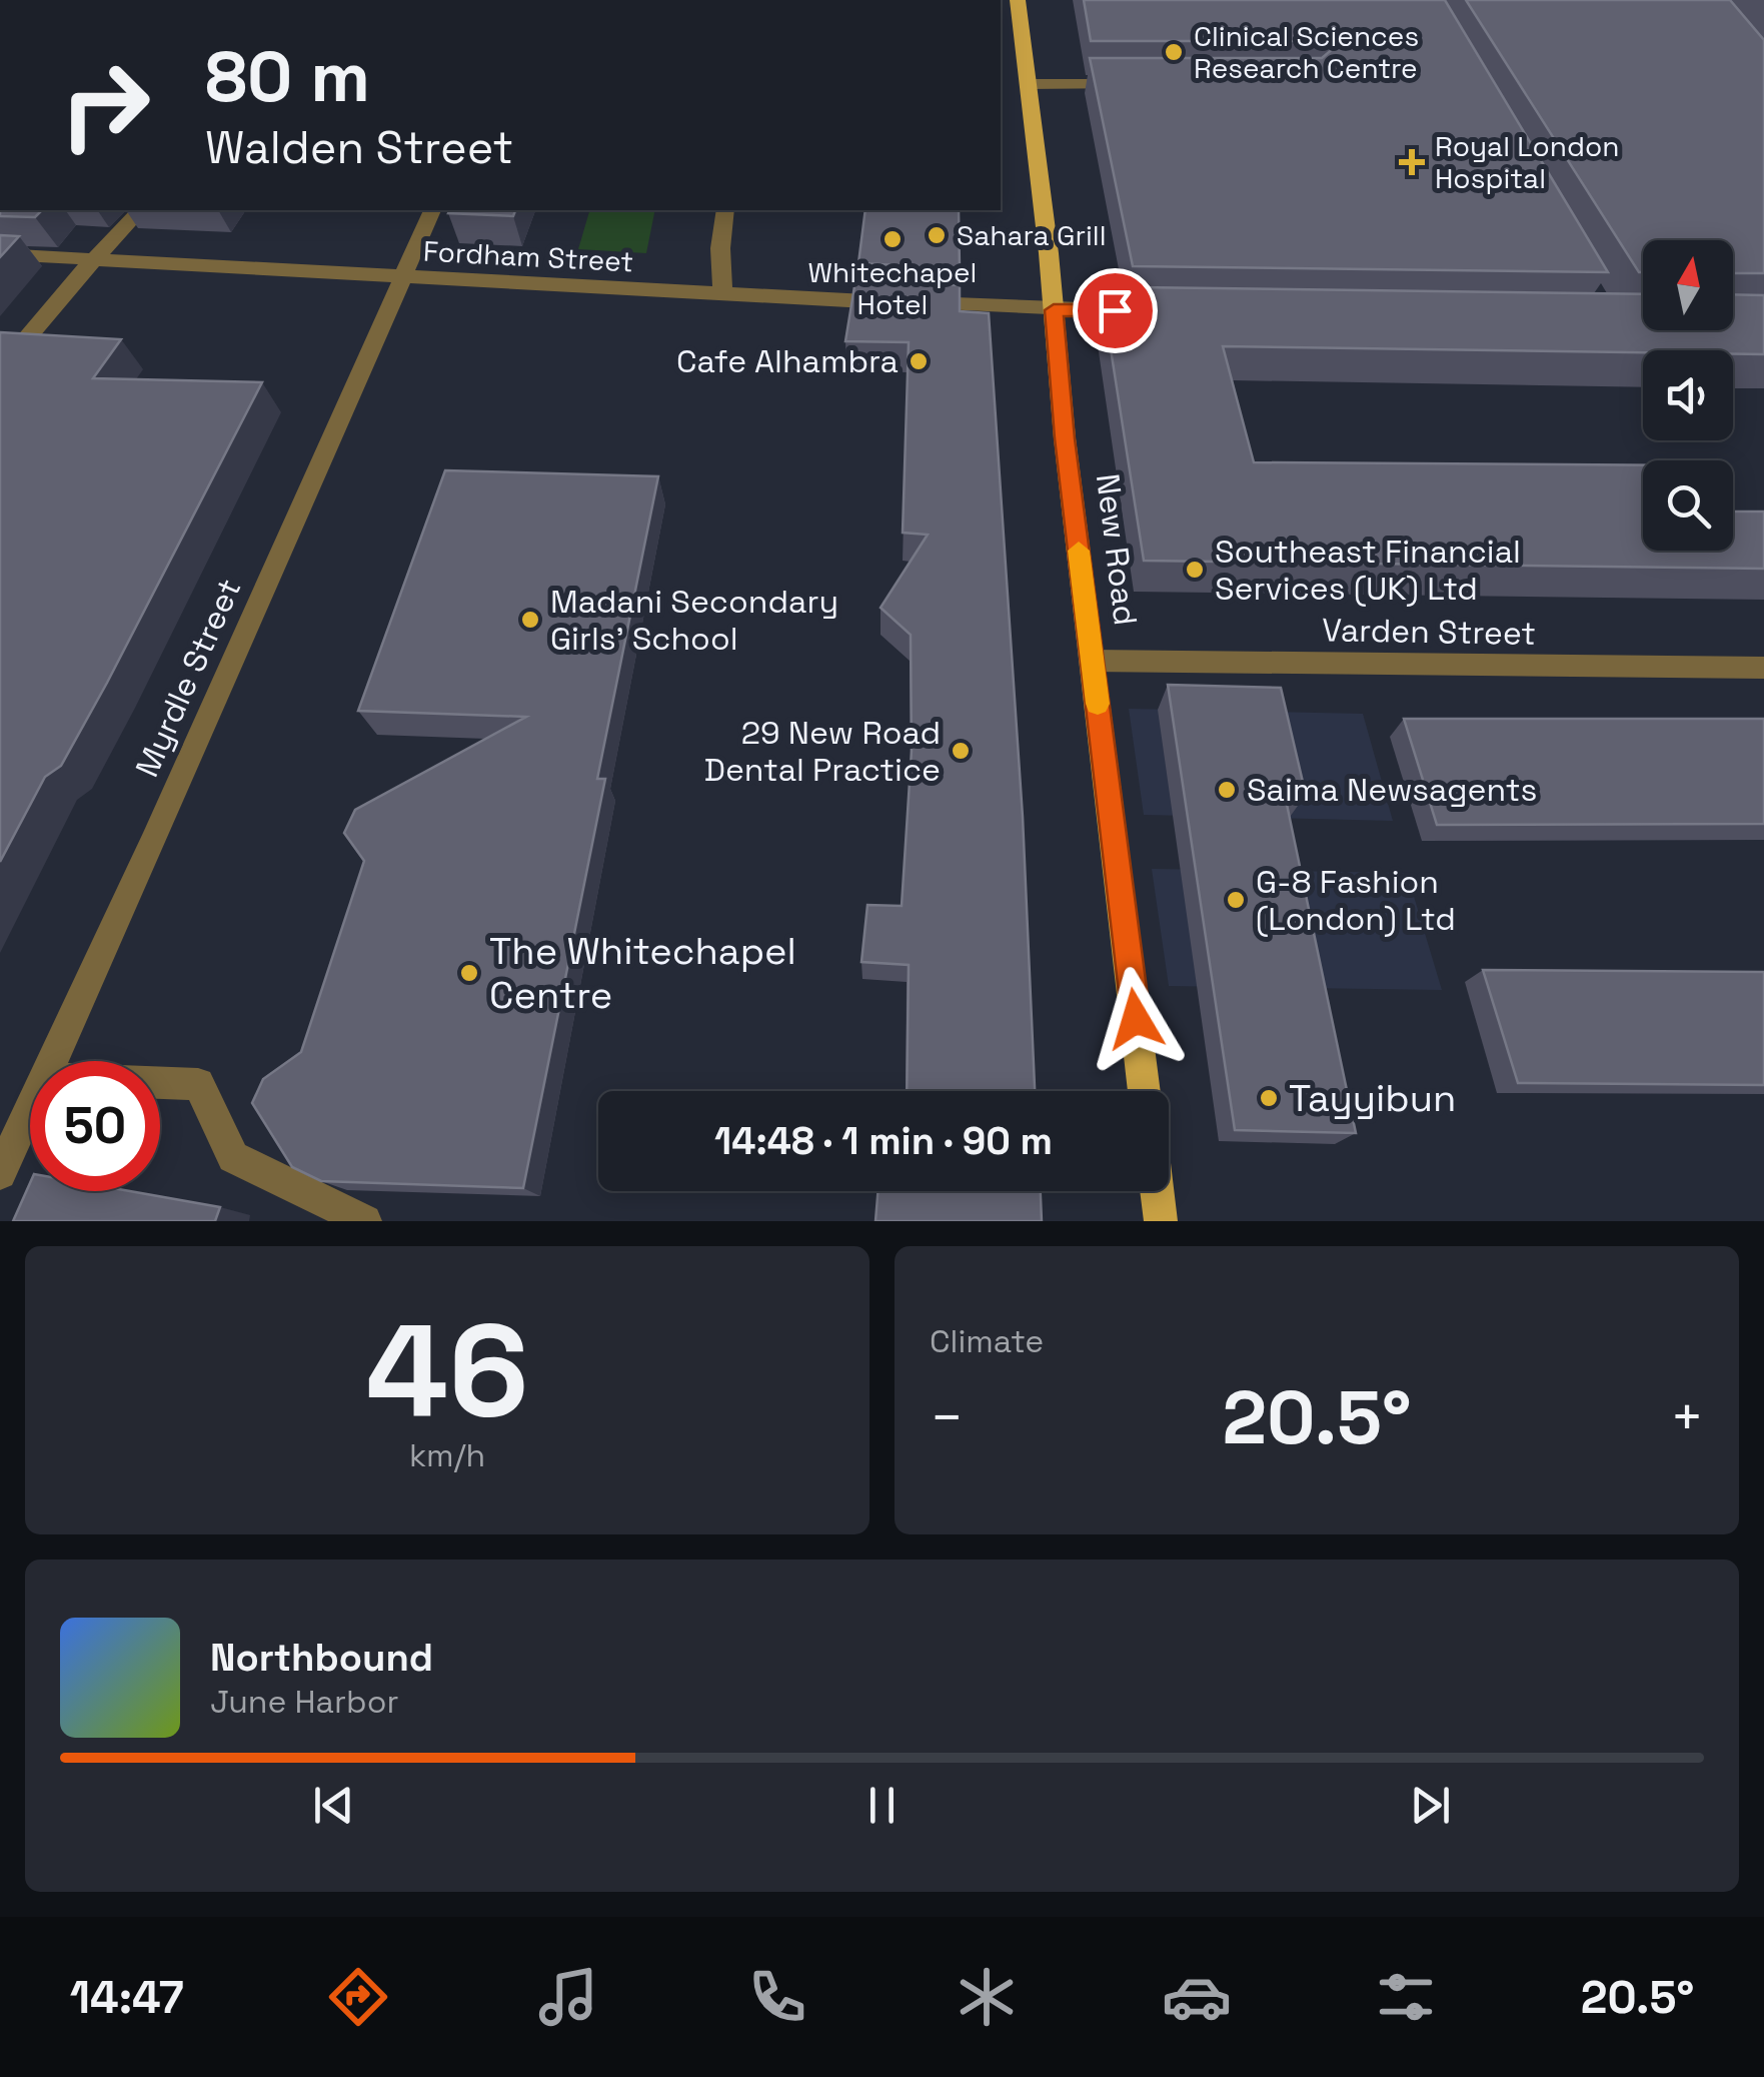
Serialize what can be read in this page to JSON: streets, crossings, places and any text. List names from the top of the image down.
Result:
{
  "streets": {
    "main road": ["New Road"],
    "street": ["Fordham Street", "Varden Street", "Myrdle Street"]
  },
  "crossings": [
    ["Fordham Street", "New Road"],
    ["Fordham Street", "Myrdle Street"],
    ["New Road", "Varden Street"]
  ],
  "places": {
    "other": [
      "Clinical Sciences Research Centre",
      "Sahara Grill",
      "Whitechapel Hotel",
      "Cafe Alhambra",
      "Southeast Financial Services (UK) Ltd",
      "Madani Secondary Girls' School",
      "29 New Road Dental Practice",
      "Saima Newsagents",
      "G-8 Fashion (London) Ltd",
      "The Whitechapel Centre",
      "Tayyibun"
    ],
    "health": ["Royal London Hospital"]
  },
  "north": "top",
  "page": {
    "turn": ["80 m", "Walden Street"],
    "limit": "50",
    "trip": "14:48 · 1 min · 90 m",
    "tile": [
      ["46", "km/h"],
      "Climate"
    ],
    "heat": ["−", "20.5°", "+"],
    "song": ["Northbound", "June Harbor"],
    "tabs": ["14:47", "20.5°"]
  }
}
